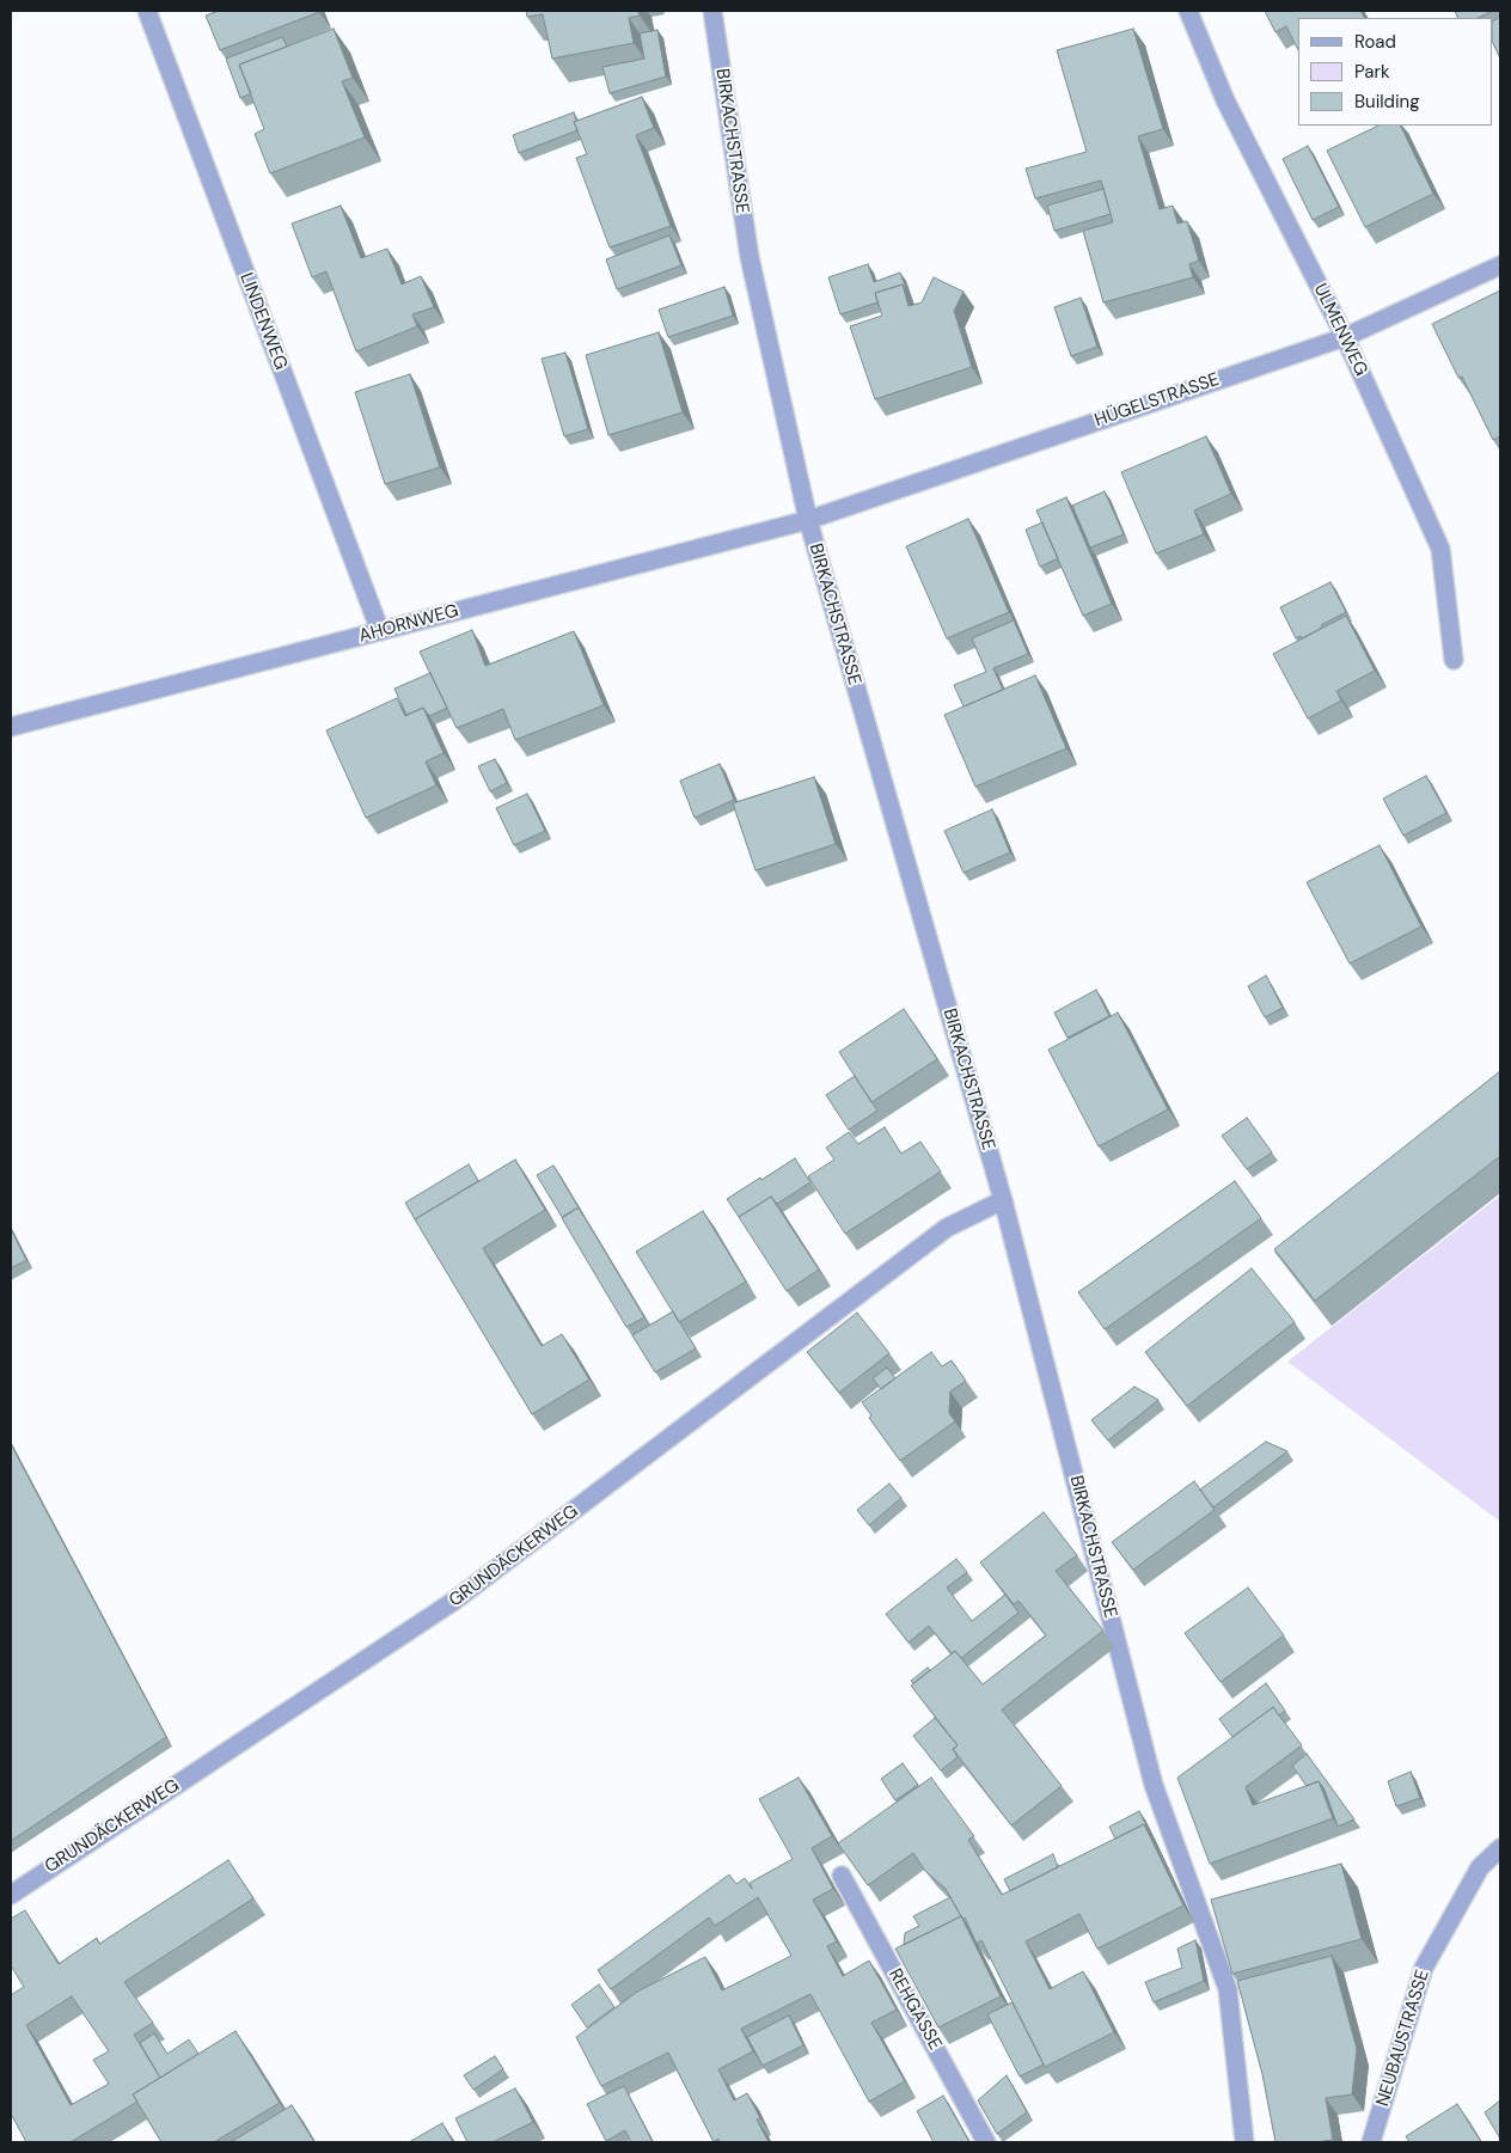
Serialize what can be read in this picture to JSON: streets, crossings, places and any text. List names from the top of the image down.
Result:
{
  "streets": {
    "street": [
      "BIRKACHSTRASSE",
      "LINDENWEG",
      "ULMENWEG",
      "HÜGELSTRASSE",
      "AHORNWEG",
      "GRUNDÄCKERWEG",
      "REHGASSE",
      "NEUBAUSTRASSE"
    ]
  },
  "crossings": [
    ["BIRKACHSTRASSE", "HÜGELSTRASSE"],
    ["BIRKACHSTRASSE", "AHORNWEG"],
    ["BIRKACHSTRASSE", "GRUNDÄCKERWEG"],
    ["LINDENWEG", "AHORNWEG"],
    ["ULMENWEG", "HÜGELSTRASSE"],
    ["HÜGELSTRASSE", "AHORNWEG"]
  ],
  "legend": ["Road", "Park", "Building"]
}
